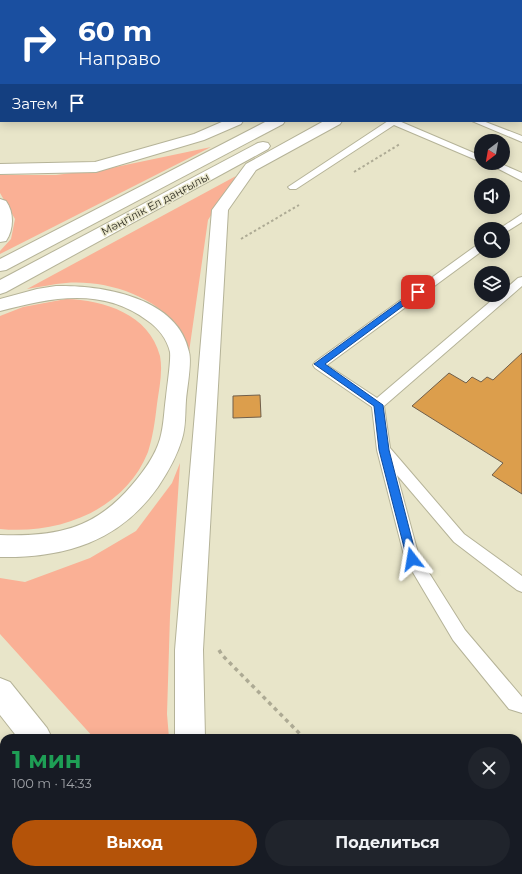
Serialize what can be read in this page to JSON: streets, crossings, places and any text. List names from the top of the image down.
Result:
{
  "streets": {
    "main road": ["Мәңгілік Ел даңғылы"]
  },
  "north": "bottom left",
  "page": {
    "turn": ["60 m", "Направо"],
    "then": "Затем",
    "heading": ["1 мин", "100 m · 14:33"],
    "buttons": ["Выход", "Поделиться"]
  }
}
